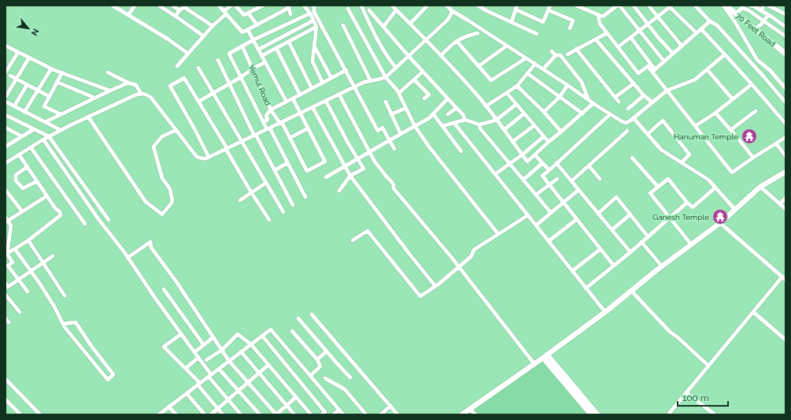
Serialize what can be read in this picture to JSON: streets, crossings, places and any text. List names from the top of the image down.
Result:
{
  "streets": {
    "main road": ["70 Feet Road"],
    "street": ["Yemul Road"]
  },
  "places": {
    "temple": ["Hanuman Temple", "Ganesh Temple"]
  },
  "scale_bar": "100 m",
  "north": "bottom right"
}
